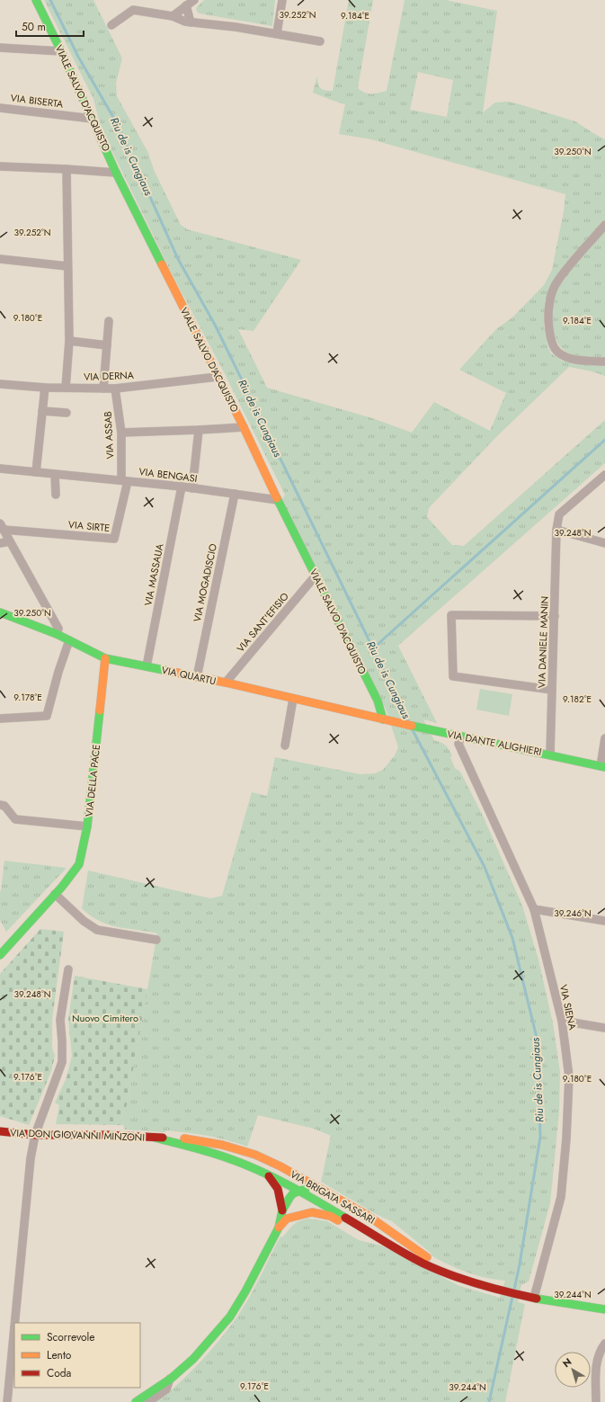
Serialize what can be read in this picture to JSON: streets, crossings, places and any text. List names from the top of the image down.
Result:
{
  "streets": {
    "street": [
      "VIALE SALVO D'ACQUISTO",
      "VIA BISERTA",
      "VIA DERNA",
      "VIA ASSAB",
      "VIA BENGASI",
      "VIA SIRTE",
      "VIA MASSAUA",
      "VIA MOGADISCIO",
      "VIA SANT'EFISIO",
      "VIA DANIELE MANIN",
      "VIA QUARTU",
      "VIA DANTE ALIGHIERI",
      "VIA DELLA PACE",
      "VIA SIENA",
      "VIA DON GIOVANNI MINZONI",
      "VIA BRIGATA SASSARI"
    ]
  },
  "crossings": [
    ["VIALE SALVO D'ACQUISTO", "VIA BISERTA"],
    ["VIALE SALVO D'ACQUISTO", "VIA DERNA"],
    ["VIALE SALVO D'ACQUISTO", "VIA BENGASI"],
    ["VIALE SALVO D'ACQUISTO", "VIA SANT'EFISIO"],
    ["VIALE SALVO D'ACQUISTO", "VIA QUARTU"],
    ["VIALE SALVO D'ACQUISTO", "VIA DANTE ALIGHIERI"],
    ["VIA DERNA", "VIA ASSAB"],
    ["VIA ASSAB", "VIA BENGASI"],
    ["VIA ASSAB", "VIA SIRTE"],
    ["VIA BENGASI", "VIA SIRTE"],
    ["VIA BENGASI", "VIA MASSAUA"],
    ["VIA BENGASI", "VIA MOGADISCIO"],
    ["VIA MASSAUA", "VIA QUARTU"],
    ["VIA MOGADISCIO", "VIA QUARTU"],
    ["VIA SANT'EFISIO", "VIA QUARTU"],
    ["VIA DANIELE MANIN", "VIA DANTE ALIGHIERI"],
    ["VIA QUARTU", "VIA DANTE ALIGHIERI"],
    ["VIA QUARTU", "VIA DELLA PACE"],
    ["VIA DANTE ALIGHIERI", "VIA SIENA"],
    ["VIA SIENA", "VIA BRIGATA SASSARI"],
    ["VIA DON GIOVANNI MINZONI", "VIA BRIGATA SASSARI"]
  ],
  "water": ["Riu de is Cungiaus"],
  "parks": ["Nuovo Cimitero"],
  "legend": ["Scorrevole", "Lento", "Coda"],
  "scale_bar": "50 m",
  "north": "top left",
  "coordinates": [
    "39.252°N",
    "9.184°E",
    "39.250°N",
    "9.180°E",
    "39.248°N",
    "9.178°E",
    "9.182°E",
    "39.246°N",
    "9.176°E",
    "39.244°N"
  ]
}
